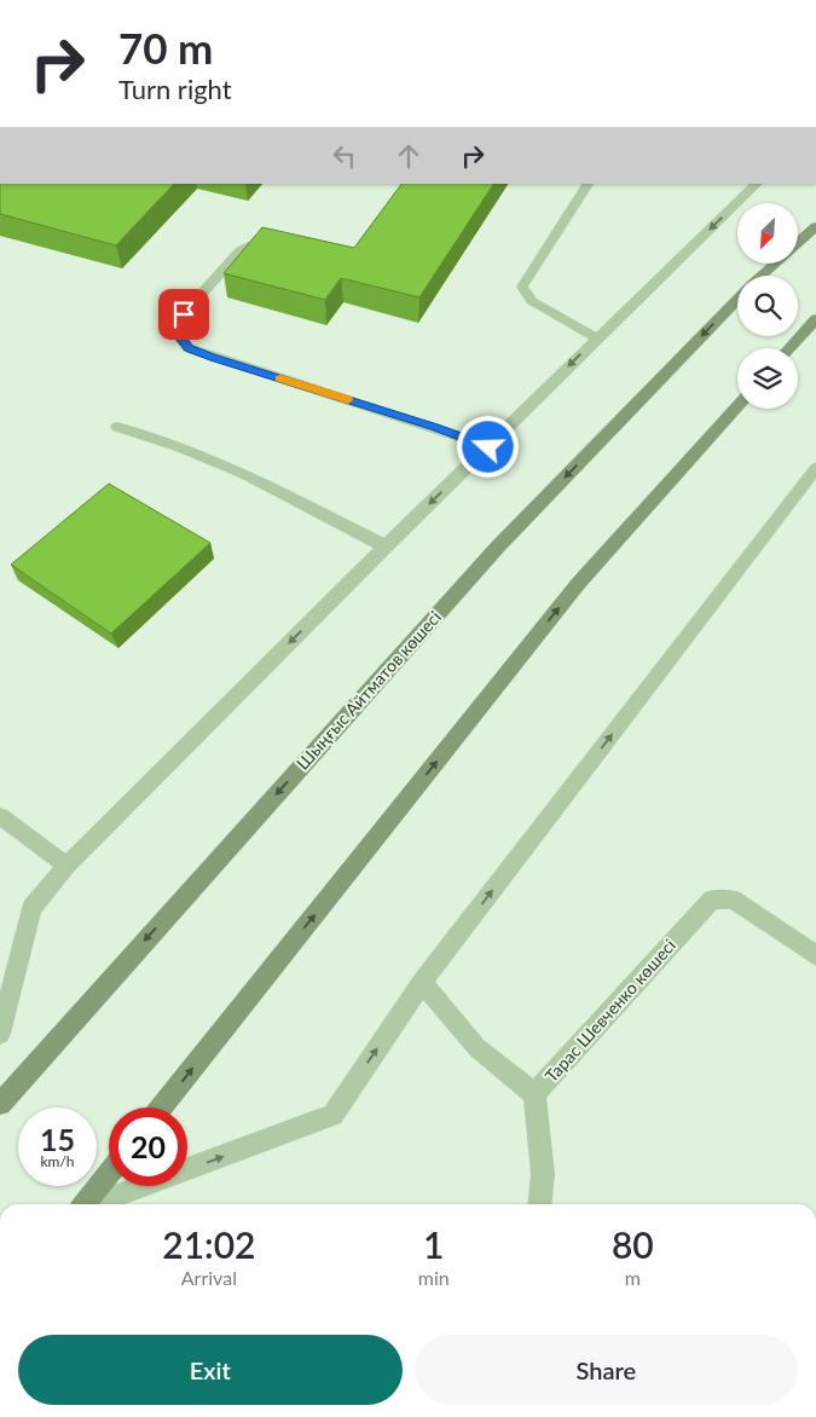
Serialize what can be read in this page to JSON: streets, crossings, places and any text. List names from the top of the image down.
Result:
{
  "streets": {
    "main road": ["Шыңғыс Айтматов көшесі"],
    "street": ["Тарас Шевченко көшесі"]
  },
  "north": "bottom left",
  "page": {
    "turn": ["70 m", "Turn right"],
    "speed": "15 km/h",
    "limit": "20",
    "eta": [
      "21:02",
      "Arrival",
      "1",
      "min",
      "80",
      "m"
    ],
    "buttons": ["Exit", "Share"]
  }
}
